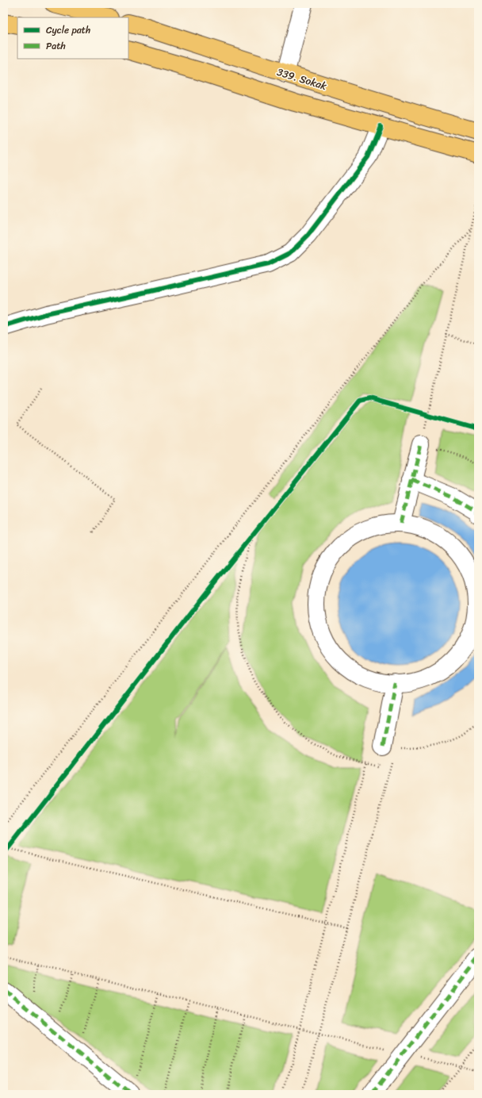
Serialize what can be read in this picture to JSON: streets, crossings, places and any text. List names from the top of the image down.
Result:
{
  "streets": {
    "main road": ["339. Sokak"]
  },
  "legend": ["Cycle path", "Path"]
}
